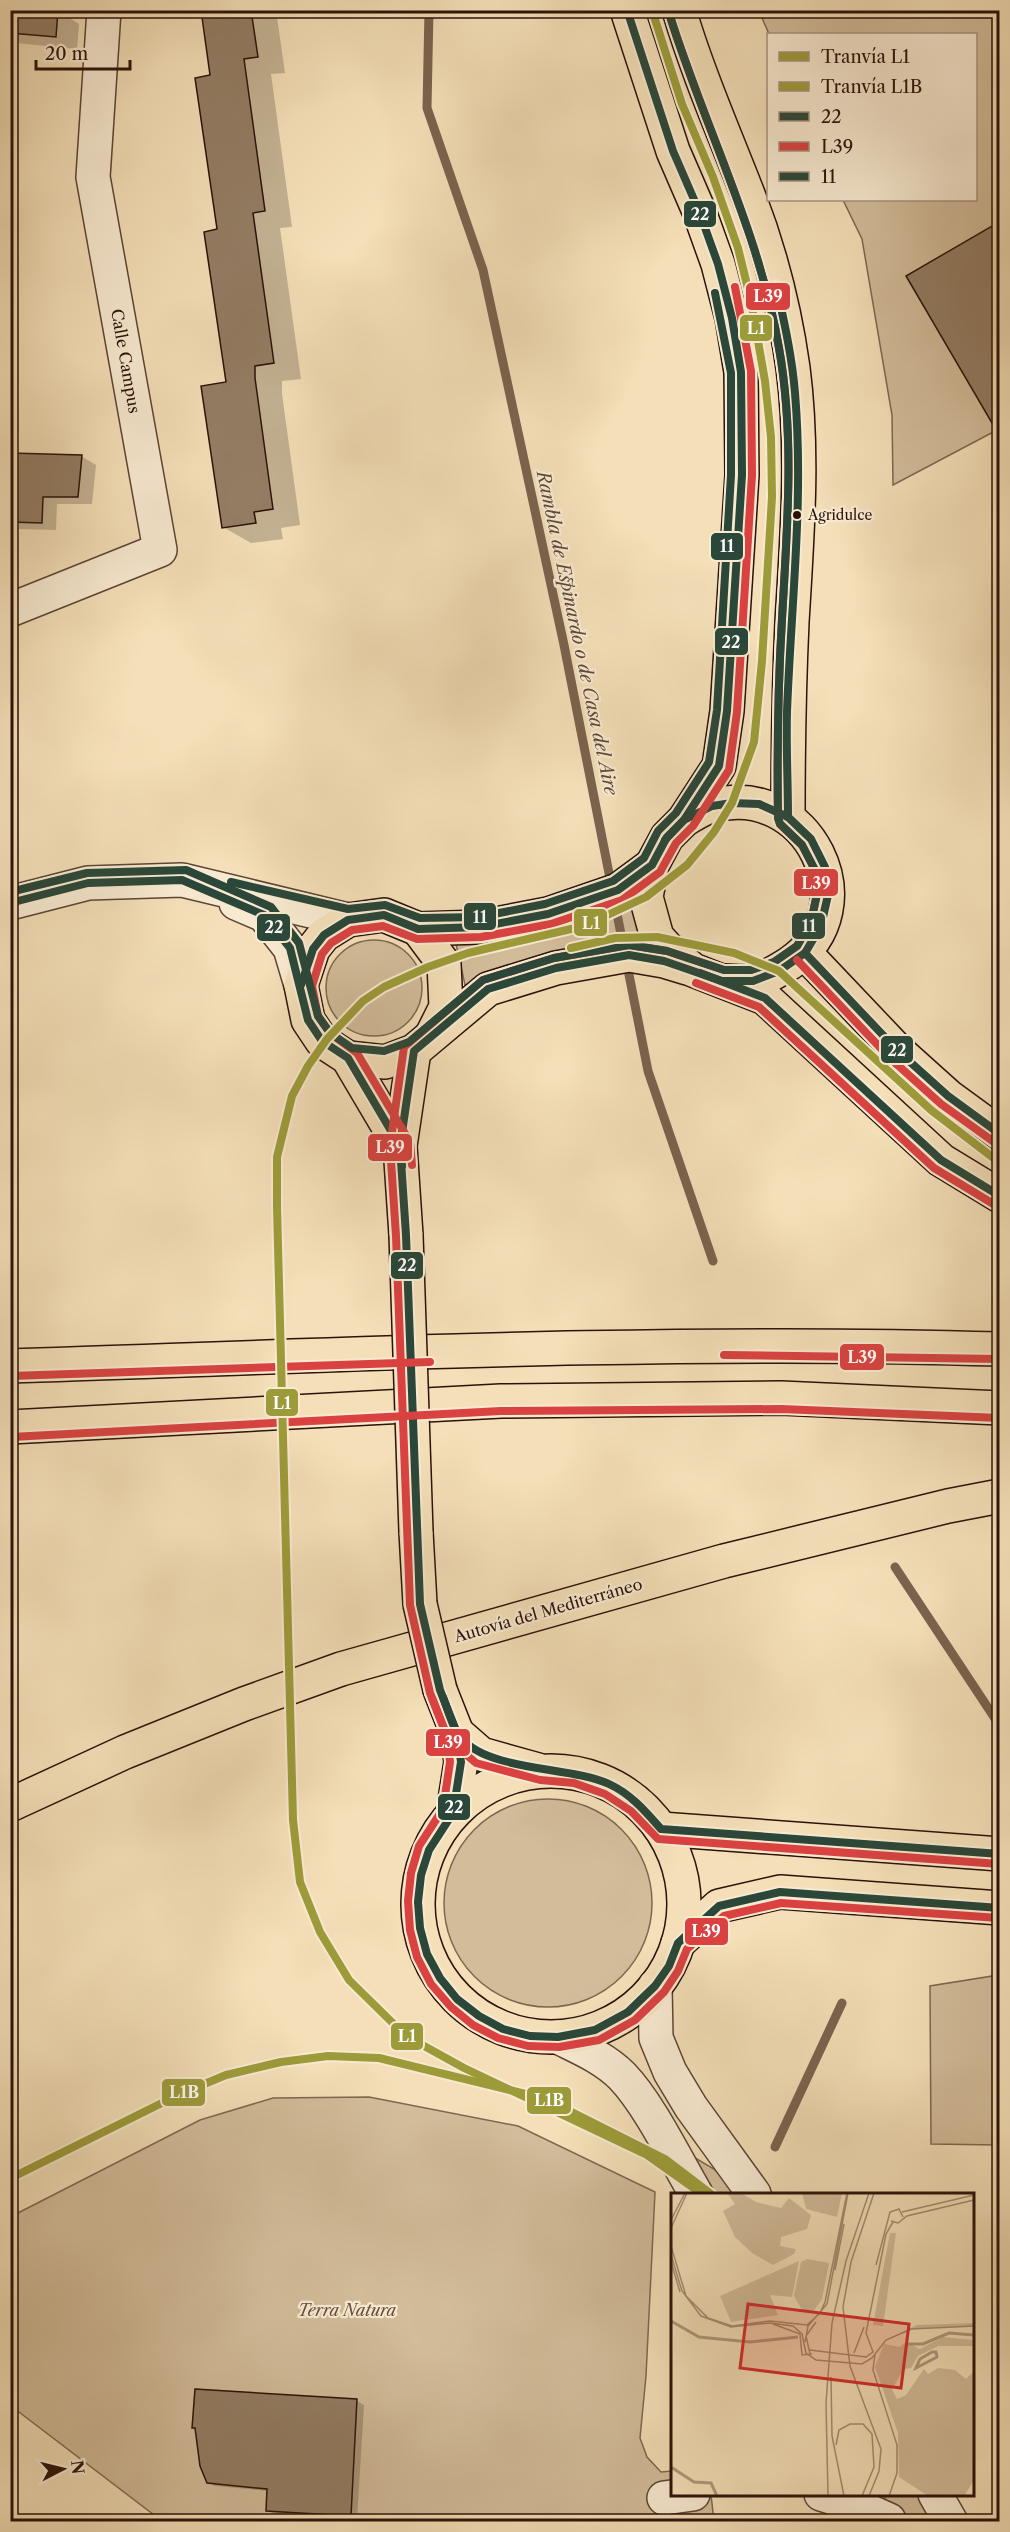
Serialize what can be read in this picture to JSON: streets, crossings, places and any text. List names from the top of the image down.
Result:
{
  "streets": {
    "main road": ["Autovía del Mediterráneo"],
    "street": ["Calle Campus"]
  },
  "water": ["Rambla de Espinardo o de Casa del Aire"],
  "parks": ["Terra Natura"],
  "places": ["Agridulce"],
  "lines": [
    "tram line L1",
    "transit line 22",
    "transit line L39",
    "transit line 11",
    "tram line L1B"
  ],
  "legend": [
    "Tranvía L1",
    "Tranvía L1B",
    "22",
    "L39",
    "11"
  ],
  "scale_bar": "20 m",
  "north": "right"
}
